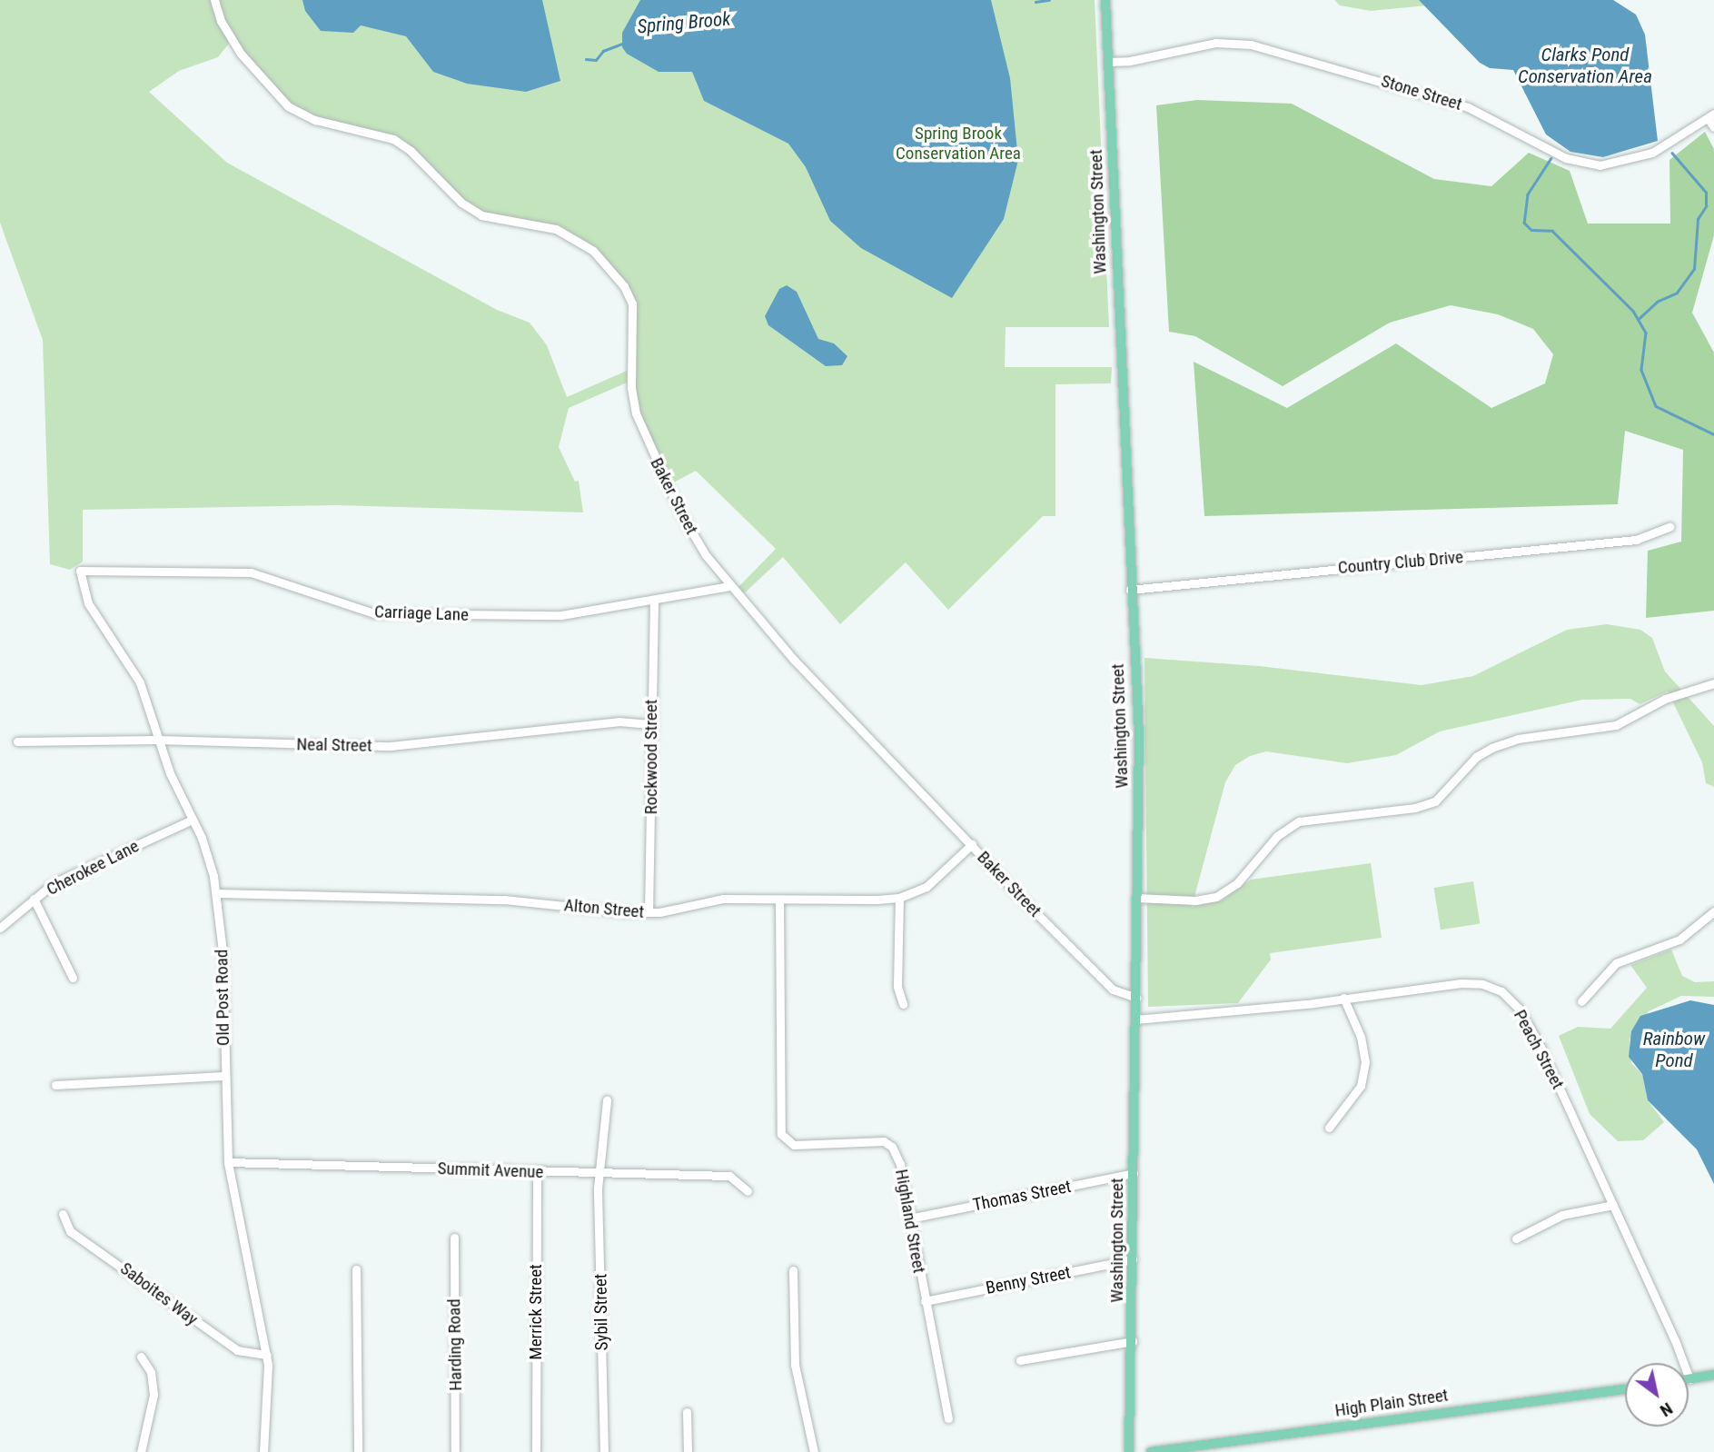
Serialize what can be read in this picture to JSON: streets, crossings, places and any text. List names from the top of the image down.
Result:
{
  "streets": {
    "main road": ["Washington Street", "High Plain Street"],
    "street": [
      "Stone Street",
      "Baker Street",
      "Country Club Drive",
      "Carriage Lane",
      "Neal Street",
      "Rockwood Street",
      "Cherokee Lane",
      "Alton Street",
      "Old Post Road",
      "Peach Street",
      "Summit Avenue",
      "Thomas Street",
      "Highland Street",
      "Benny Street",
      "Saboites Way",
      "Merrick Street",
      "Sybil Street",
      "Harding Road"
    ]
  },
  "crossings": [
    ["Stone Street", "Washington Street"],
    ["Washington Street", "Baker Street"],
    ["Washington Street", "Country Club Drive"],
    ["Washington Street", "Peach Street"],
    ["Washington Street", "Thomas Street"],
    ["Washington Street", "Benny Street"],
    ["Baker Street", "Carriage Lane"],
    ["Baker Street", "Alton Street"],
    ["Carriage Lane", "Rockwood Street"],
    ["Carriage Lane", "Old Post Road"],
    ["Neal Street", "Rockwood Street"],
    ["Neal Street", "Old Post Road"],
    ["Rockwood Street", "Alton Street"],
    ["Cherokee Lane", "Old Post Road"],
    ["Alton Street", "Old Post Road"],
    ["Alton Street", "Highland Street"],
    ["Old Post Road", "Summit Avenue"],
    ["Old Post Road", "Saboites Way"],
    ["Summit Avenue", "Merrick Street"],
    ["Summit Avenue", "Sybil Street"],
    ["Thomas Street", "Highland Street"],
    ["Highland Street", "Benny Street"]
  ],
  "water": ["Spring Brook", "Clarks Pond Conservation Area", "Rainbow Pond"],
  "parks": ["Spring Brook Conservation Area"],
  "north": "bottom right"
}
